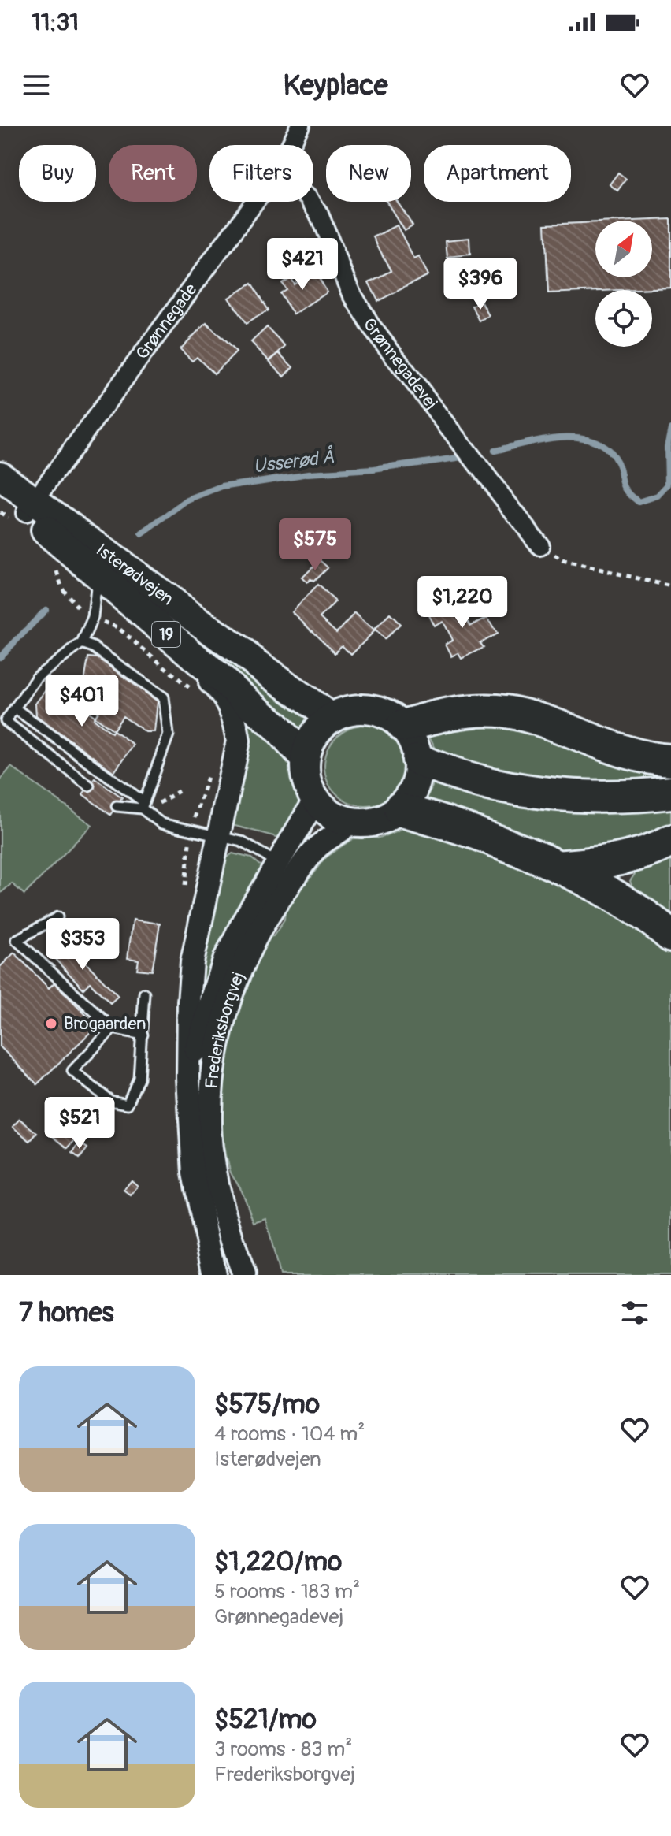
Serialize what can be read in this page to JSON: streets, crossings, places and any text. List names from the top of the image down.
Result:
{
  "streets": {
    "main road": ["Isterødvejen", "19"],
    "street": ["Grønnegade", "Grønnegadevej", "Frederiksborgvej"]
  },
  "crossings": [
    ["Grønnegade", "Isterødvejen"],
    ["Isterødvejen", "Frederiksborgvej"]
  ],
  "water": ["Usserød Å"],
  "places": ["Brogaarden"],
  "north": "top right",
  "page": {
    "status": "11:31",
    "header": "Keyplace",
    "chip": [
      "Buy",
      "Rent",
      "Filters",
      "New",
      "Apartment"
    ],
    "price": [
      "$421",
      "$396",
      "$575",
      "$1,220",
      "$401",
      "$353",
      "$521"
    ],
    "heading": "7 homes",
    "list": [
      {
        "name": "$575/mo",
        "note": "4 rooms · 104 m² · Isterødvejen"
      },
      {
        "name": "$1,220/mo",
        "note": "5 rooms · 183 m² · Grønnegadevej"
      },
      {
        "name": "$521/mo",
        "note": "3 rooms · 83 m² · Frederiksborgvej"
      }
    ]
  }
}
